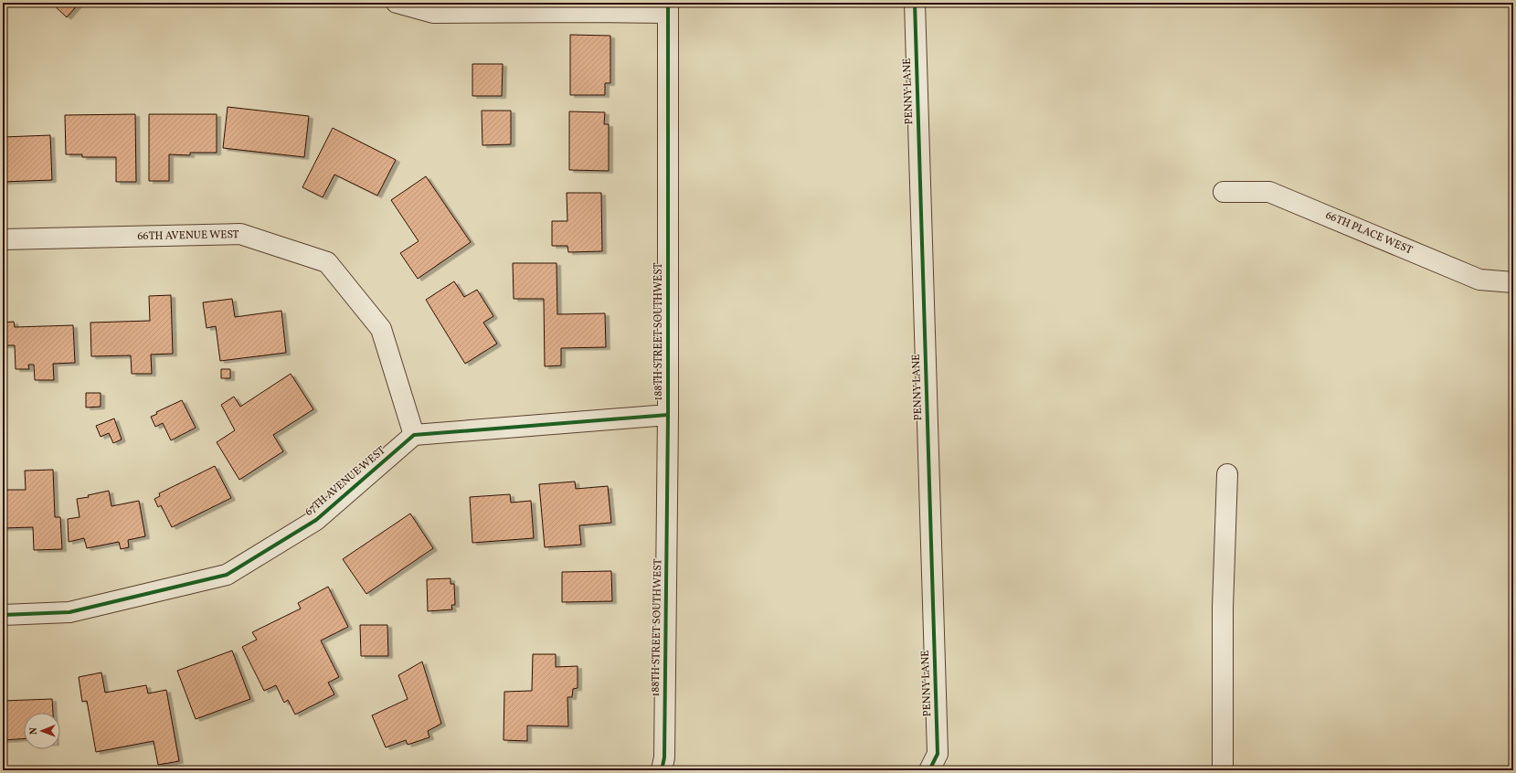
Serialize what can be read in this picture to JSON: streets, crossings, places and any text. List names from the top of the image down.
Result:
{
  "streets": {
    "street": [
      "PENNY LANE",
      "66TH PLACE WEST",
      "66TH AVENUE WEST",
      "188TH STREET SOUTHWEST",
      "67TH AVENUE WEST"
    ]
  },
  "crossings": [
    ["66TH AVENUE WEST", "67TH AVENUE WEST"]
  ],
  "north": "left"
}
